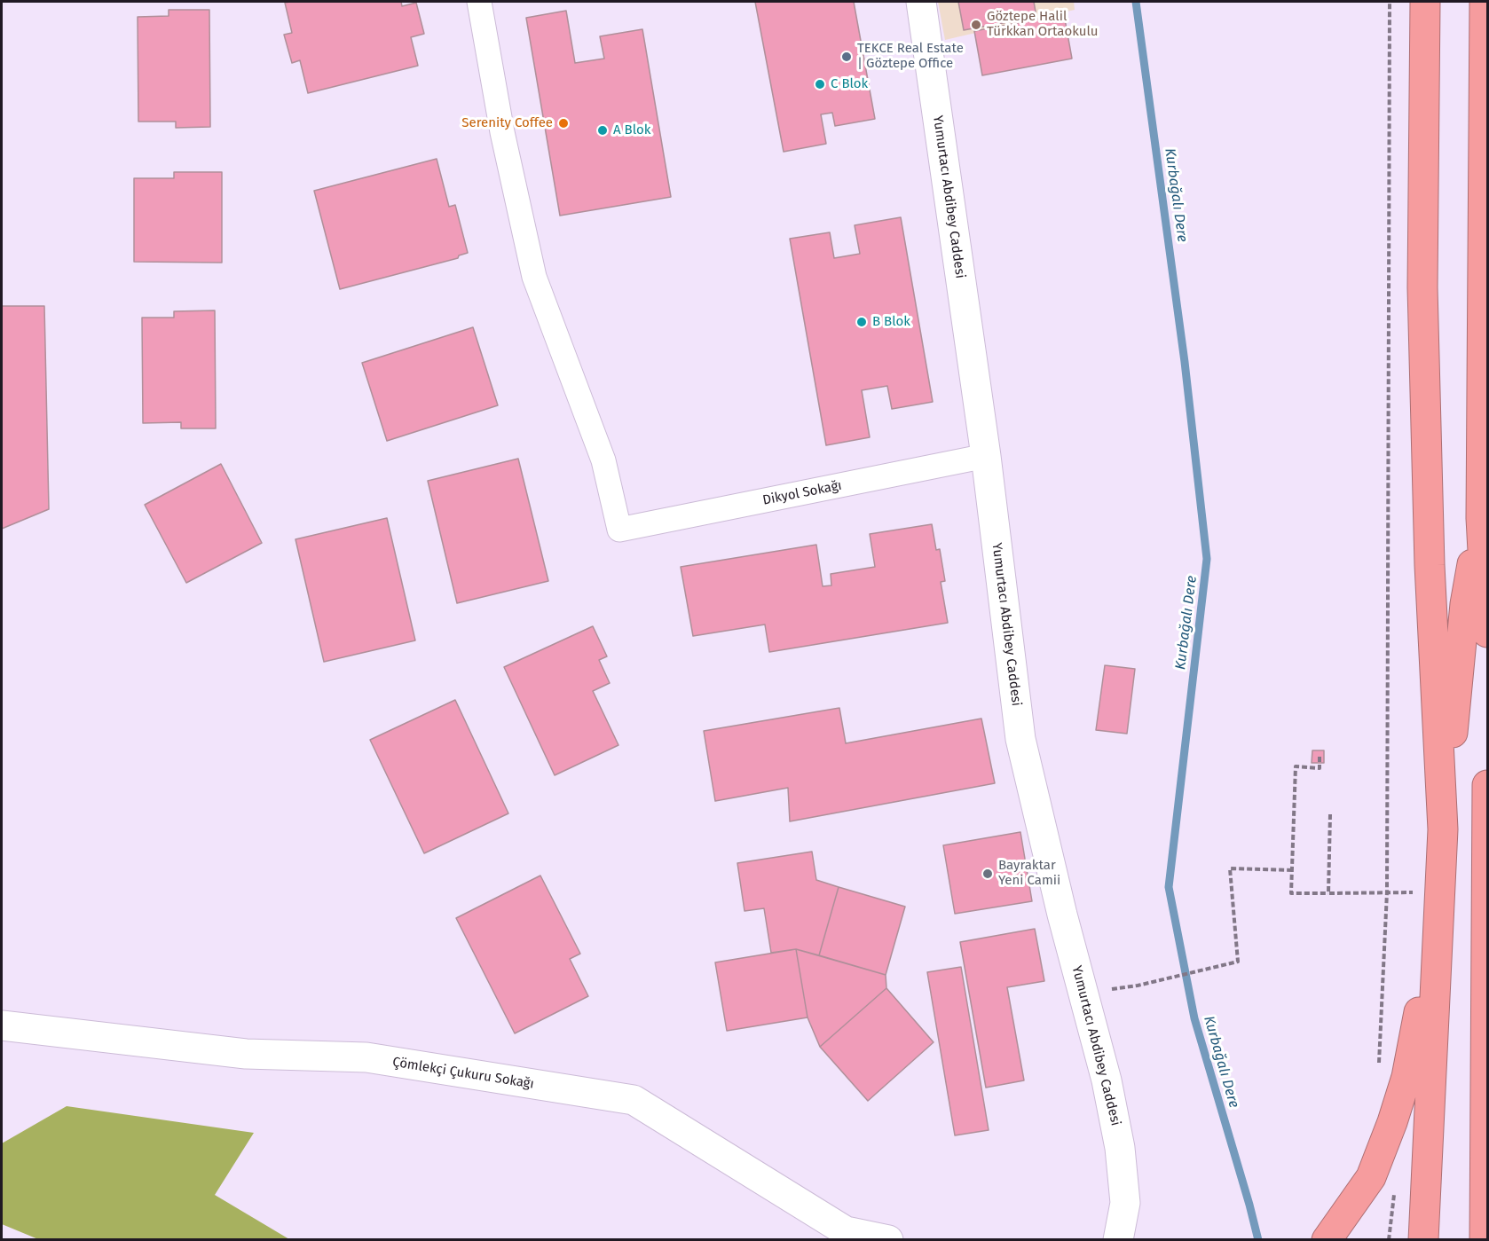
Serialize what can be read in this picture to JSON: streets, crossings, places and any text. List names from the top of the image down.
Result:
{
  "streets": {
    "main road": ["Yumurtacı Abdibey Caddesi", "Çömlekçi Çukuru Sokağı"],
    "street": ["Dikyol Sokağı"]
  },
  "crossings": [
    ["Yumurtacı Abdibey Caddesi", "Dikyol Sokağı"]
  ],
  "water": ["Kurbağalı Dere"],
  "places": [
    "Göztepe Halil Türkkan Ortaokulu",
    "TEKCE Real Estate | Göztepe Office",
    "C Blok",
    "Serenity Coffee",
    "A Blok",
    "B Blok",
    "Bayraktar Yeni Camii"
  ]
}
